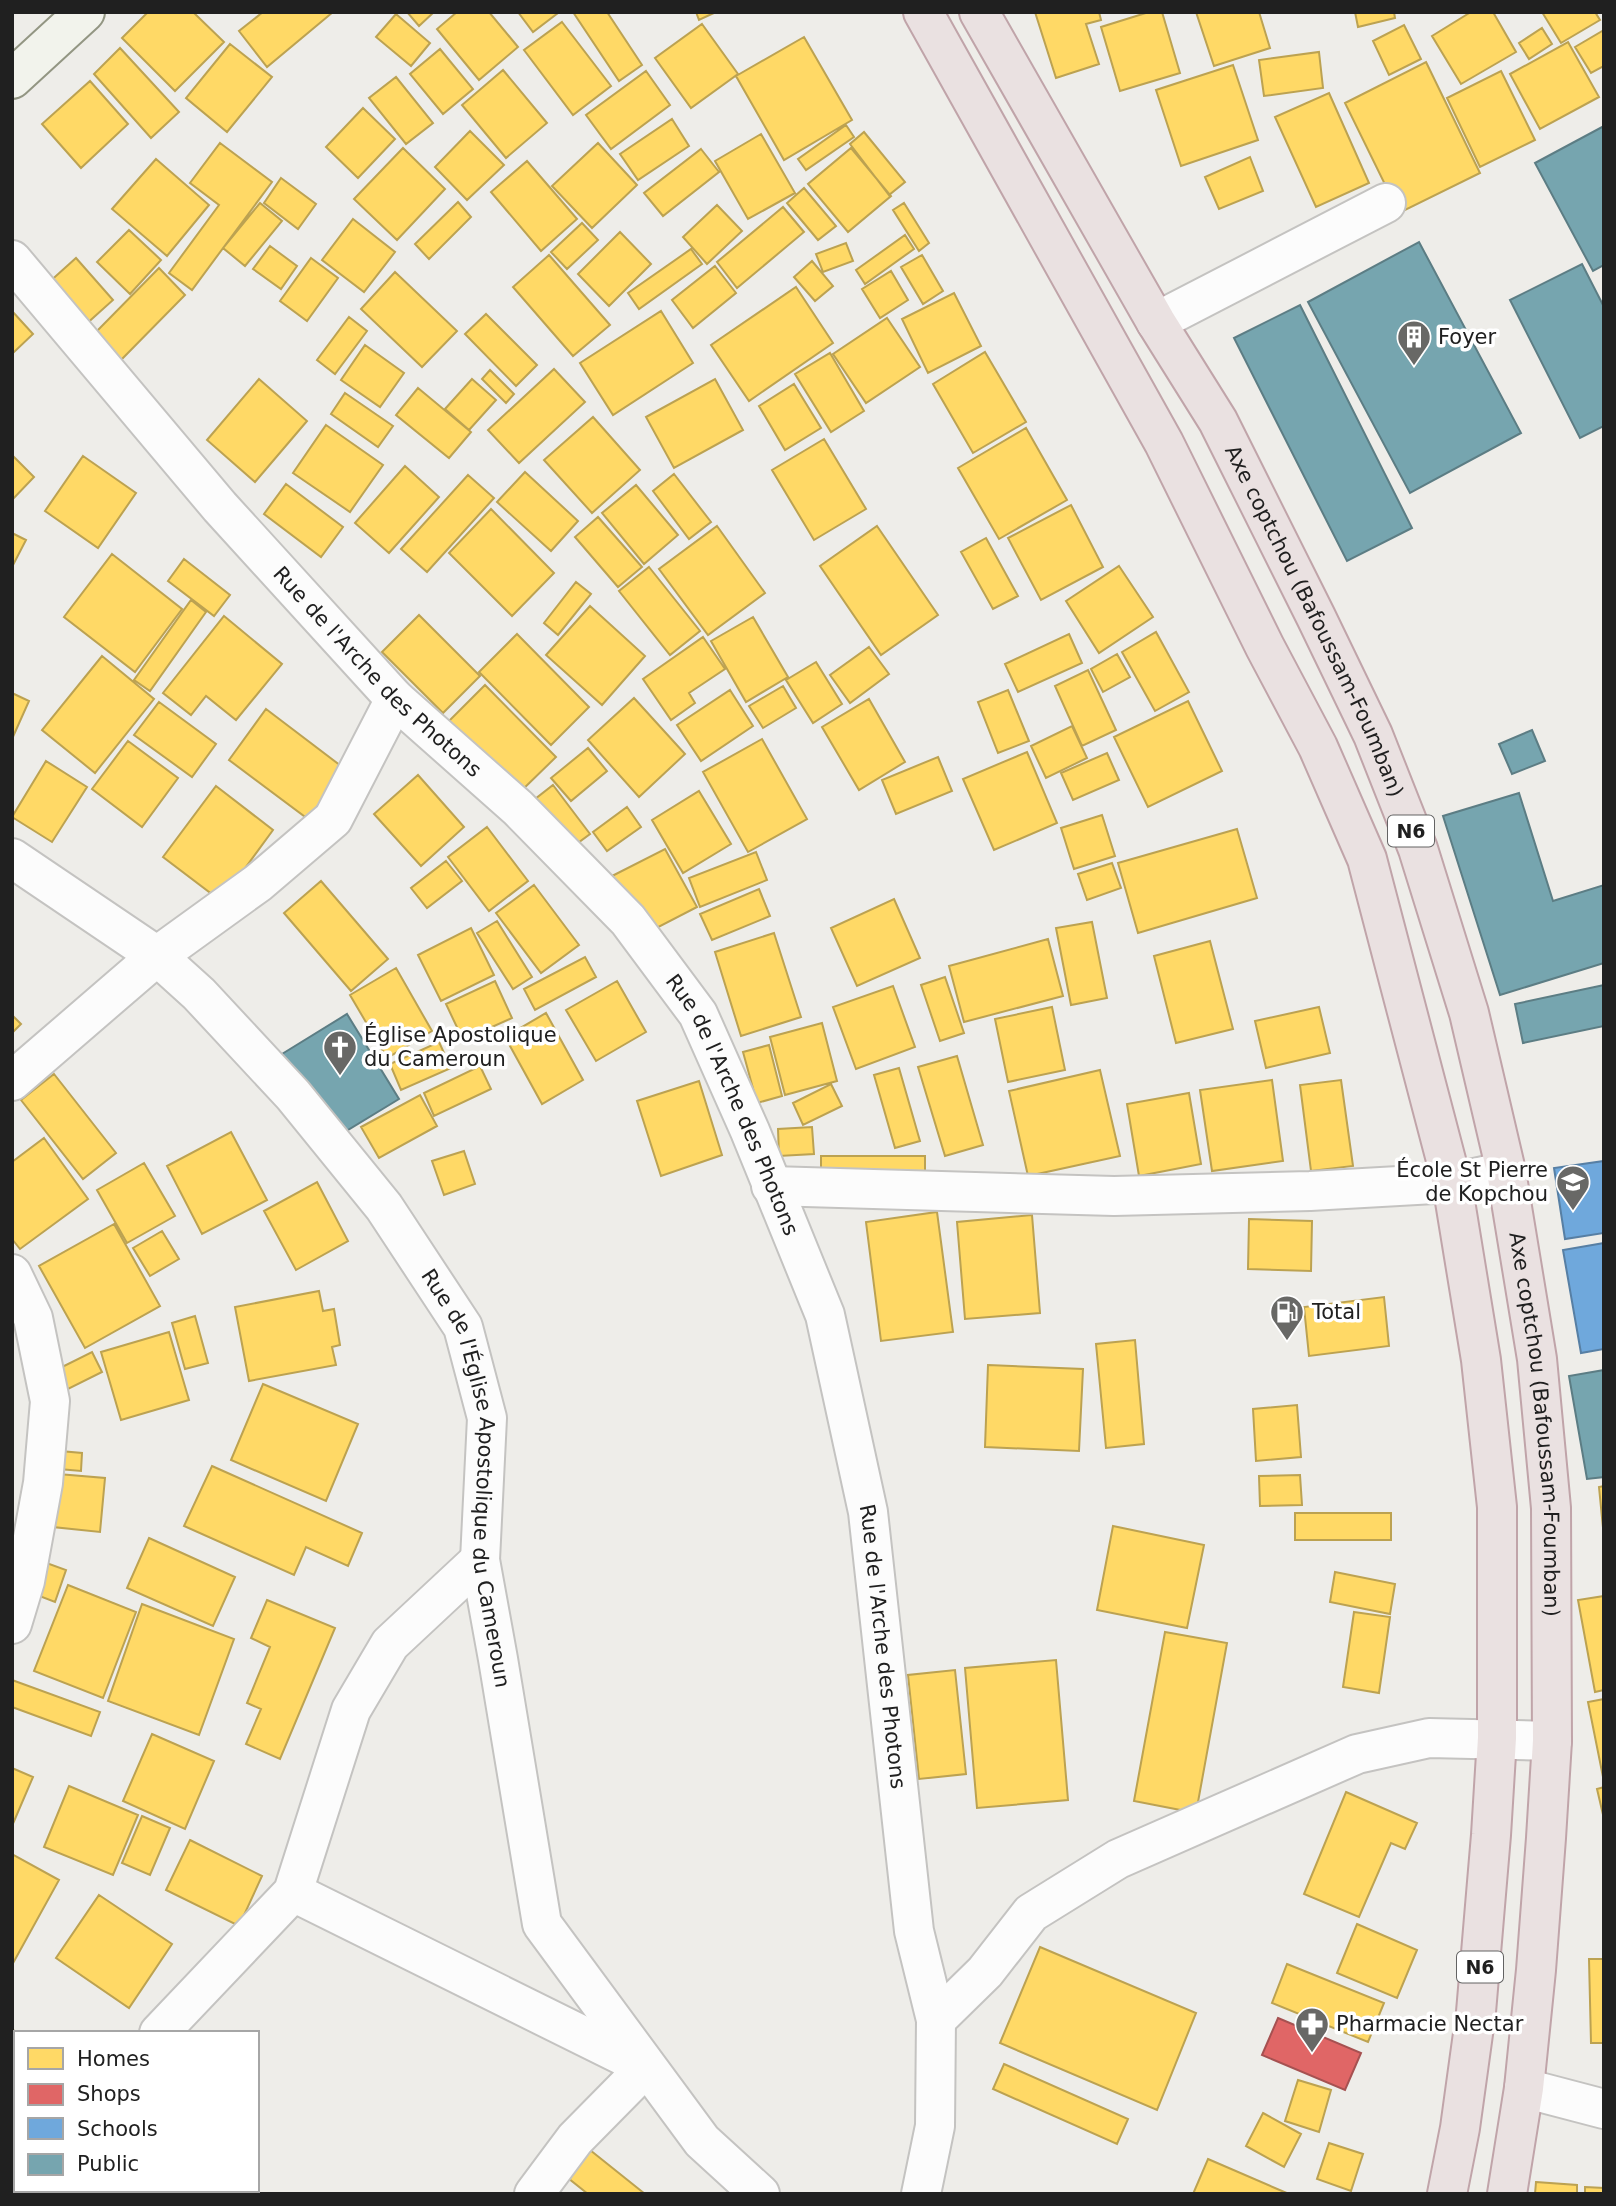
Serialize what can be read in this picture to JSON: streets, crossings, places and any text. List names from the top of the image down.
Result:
{
  "streets": {
    "highway": ["Axe coptchou (Bafoussam-Foumban)", "N6"],
    "street": ["Rue de l'Arche des Photons", "Rue de l'Église Apostolique du Cameroun"]
  },
  "crossings": [
    ["Axe coptchou (Bafoussam-Foumban)", "N6"]
  ],
  "places": {
    "building": ["Foyer"],
    "church": ["Église Apostolique du Cameroun"],
    "school or university": ["École St Pierre de Kopchou"],
    "fuel station": ["Total"],
    "pharmacy": ["Pharmacie Nectar"]
  },
  "legend": [
    "Homes",
    "Shops",
    "Schools",
    "Public"
  ]
}
